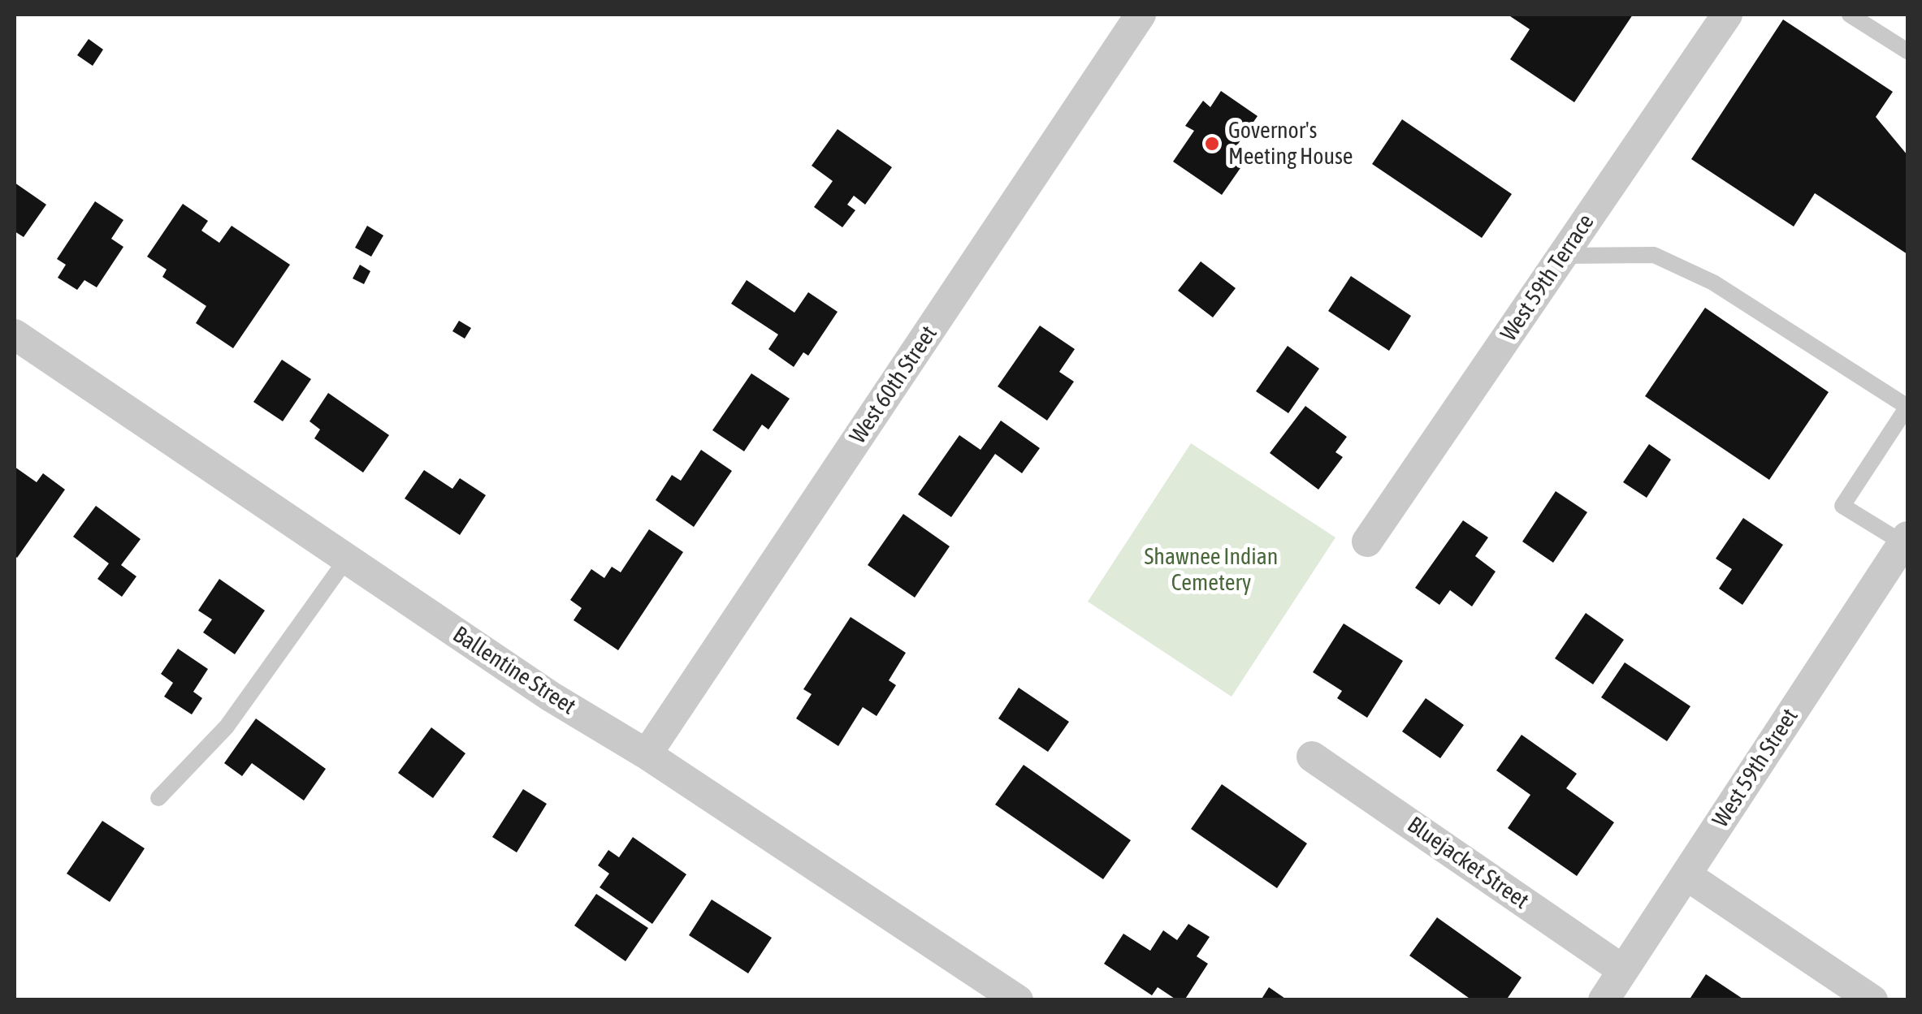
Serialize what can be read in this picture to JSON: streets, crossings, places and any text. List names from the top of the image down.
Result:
{
  "streets": {
    "street": [
      "West 59th Terrace",
      "West 60th Street",
      "Ballentine Street",
      "West 59th Street",
      "Bluejacket Street"
    ]
  },
  "crossings": [
    ["West 60th Street", "Ballentine Street"],
    ["West 59th Street", "Bluejacket Street"]
  ],
  "parks": ["Shawnee Indian Cemetery"],
  "places": ["Governor's Meeting House"]
}
